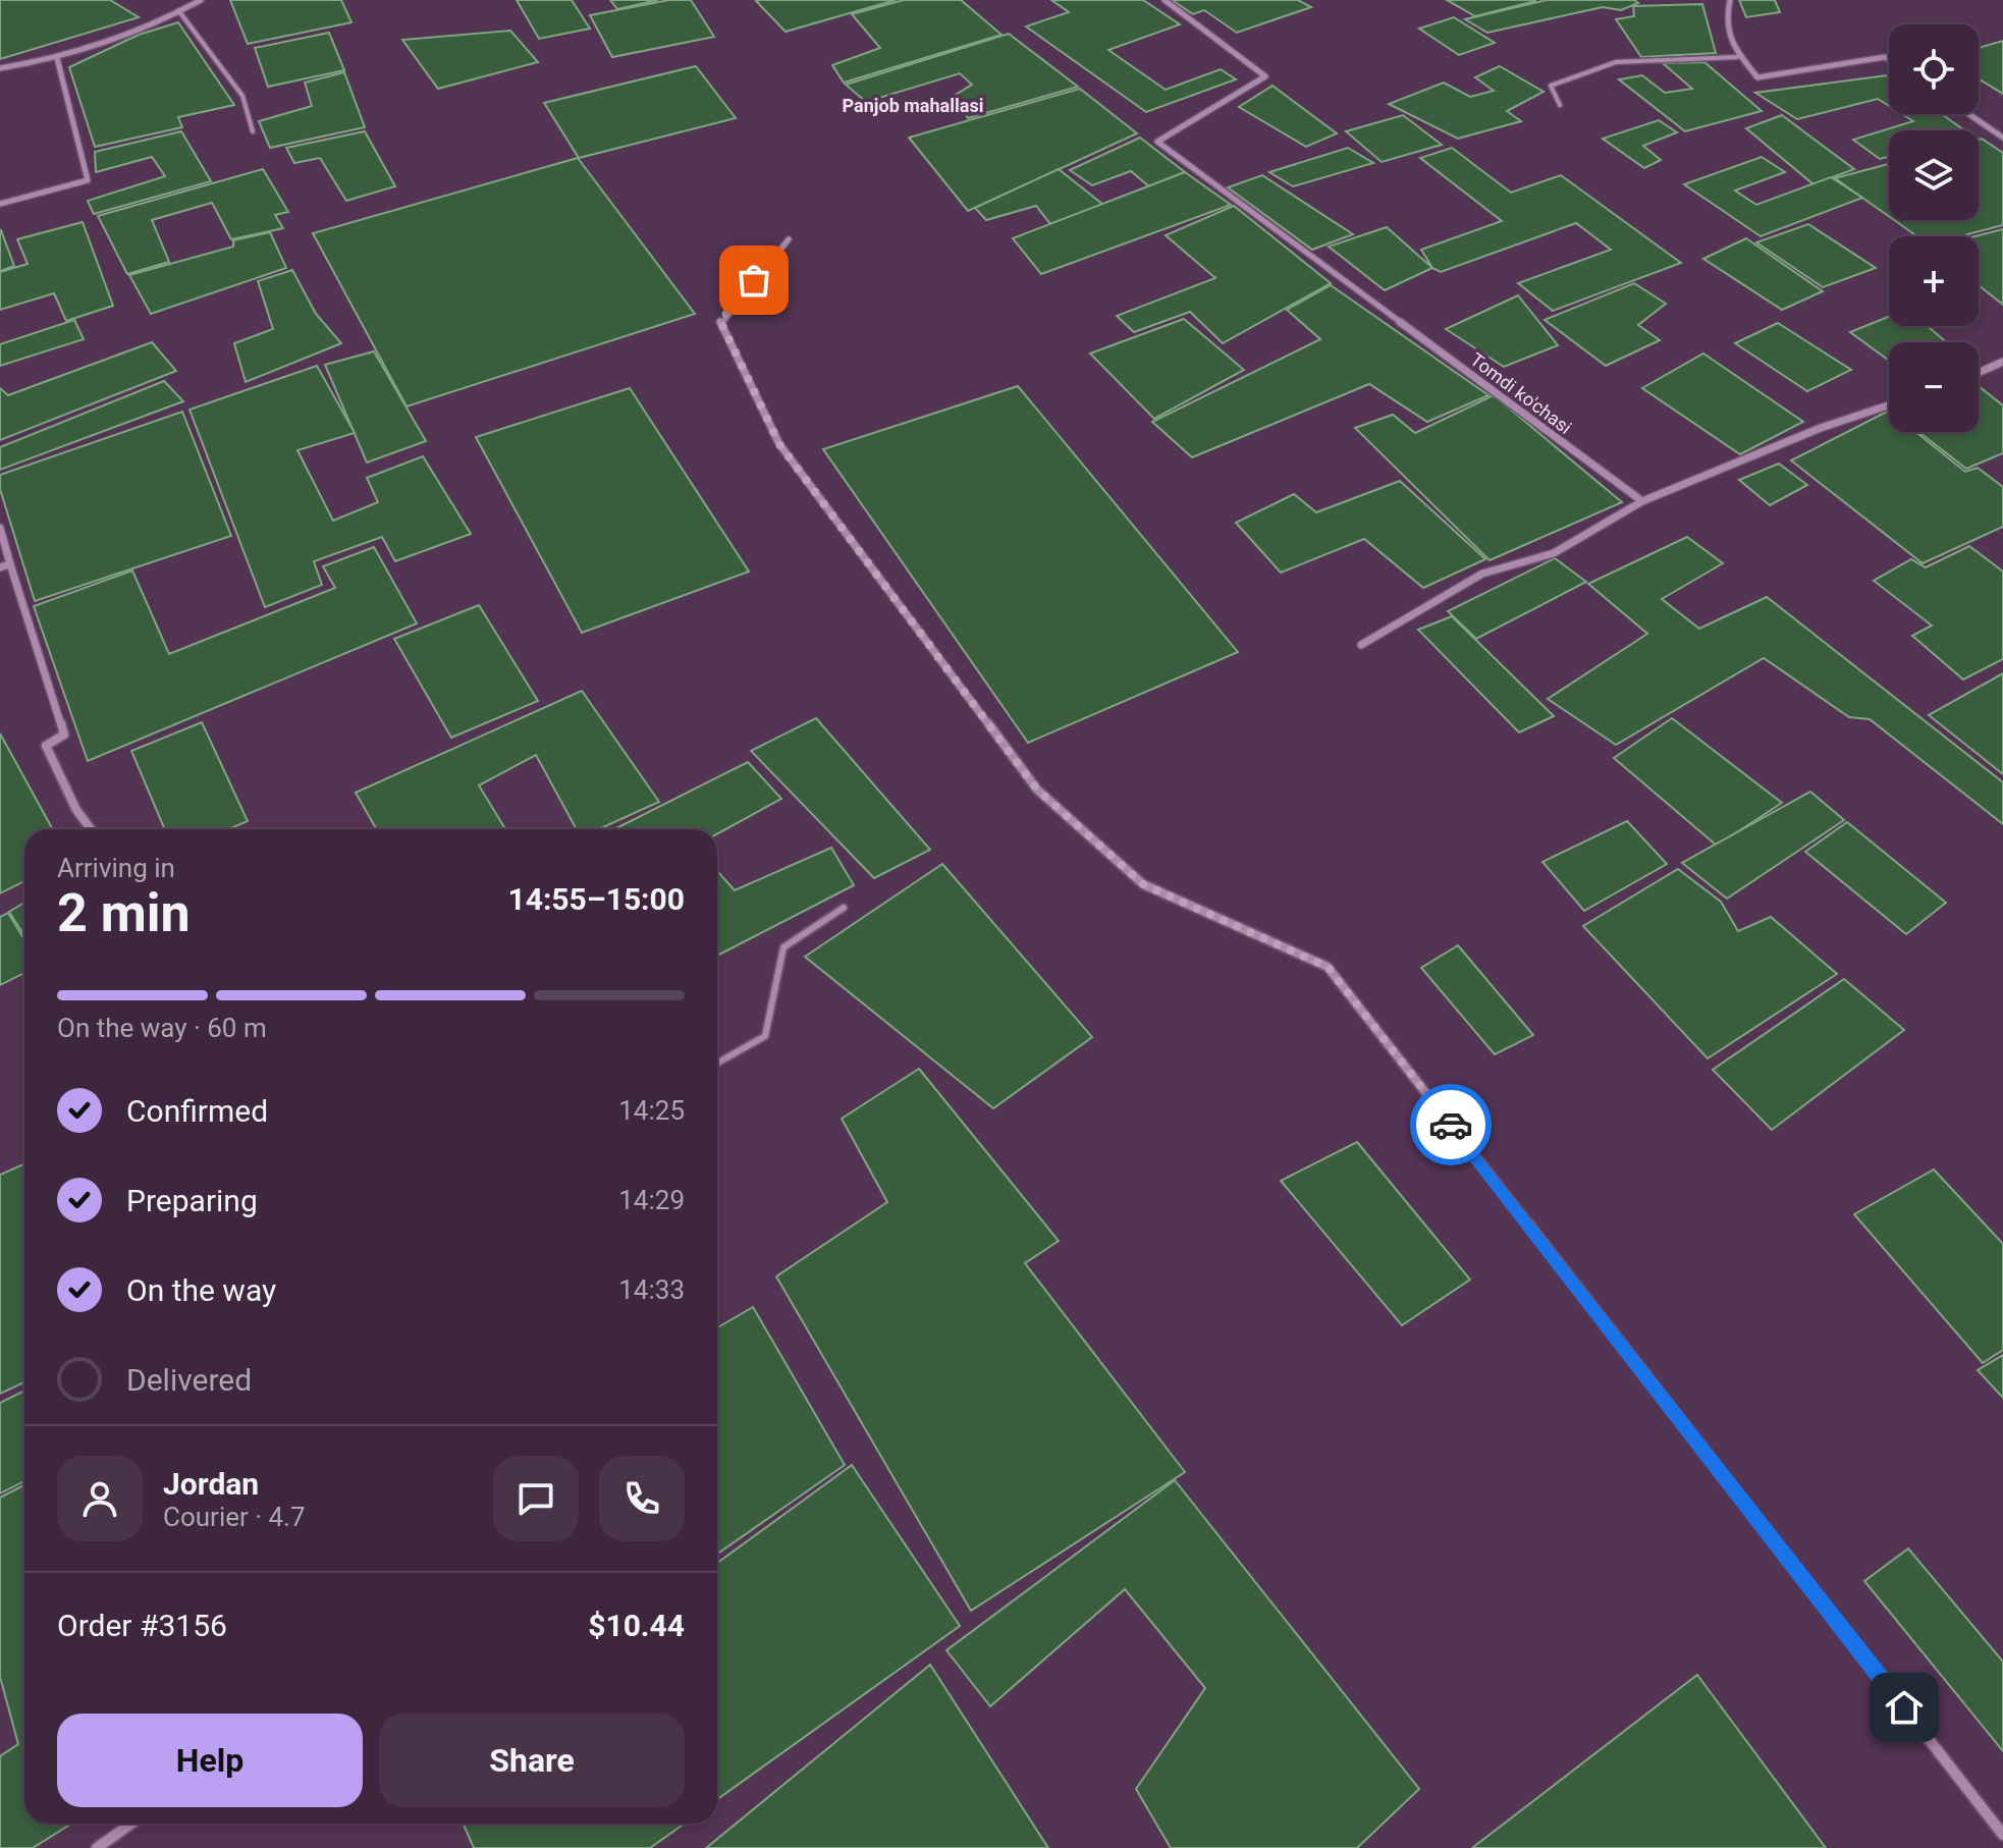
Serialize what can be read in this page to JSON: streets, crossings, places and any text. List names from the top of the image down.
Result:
{
  "streets": {
    "street": ["Tomdi ko'chasi"]
  },
  "districts": ["Panjob mahallasi"],
  "page": {
    "map_buttons": ["+", "−"],
    "heading": ["2 min", "Arriving in", "14:55–15:00"],
    "panel": [
      "Jordan",
      "Courier · 4.7",
      "Order #3156",
      "$10.44"
    ],
    "bar": "On the way · 60 m",
    "list": [
      ["Confirmed", "14:25"],
      ["Preparing", "14:29"],
      ["On the way", "14:33"],
      "Delivered"
    ],
    "buttons": ["Help", "Share"]
  }
}
